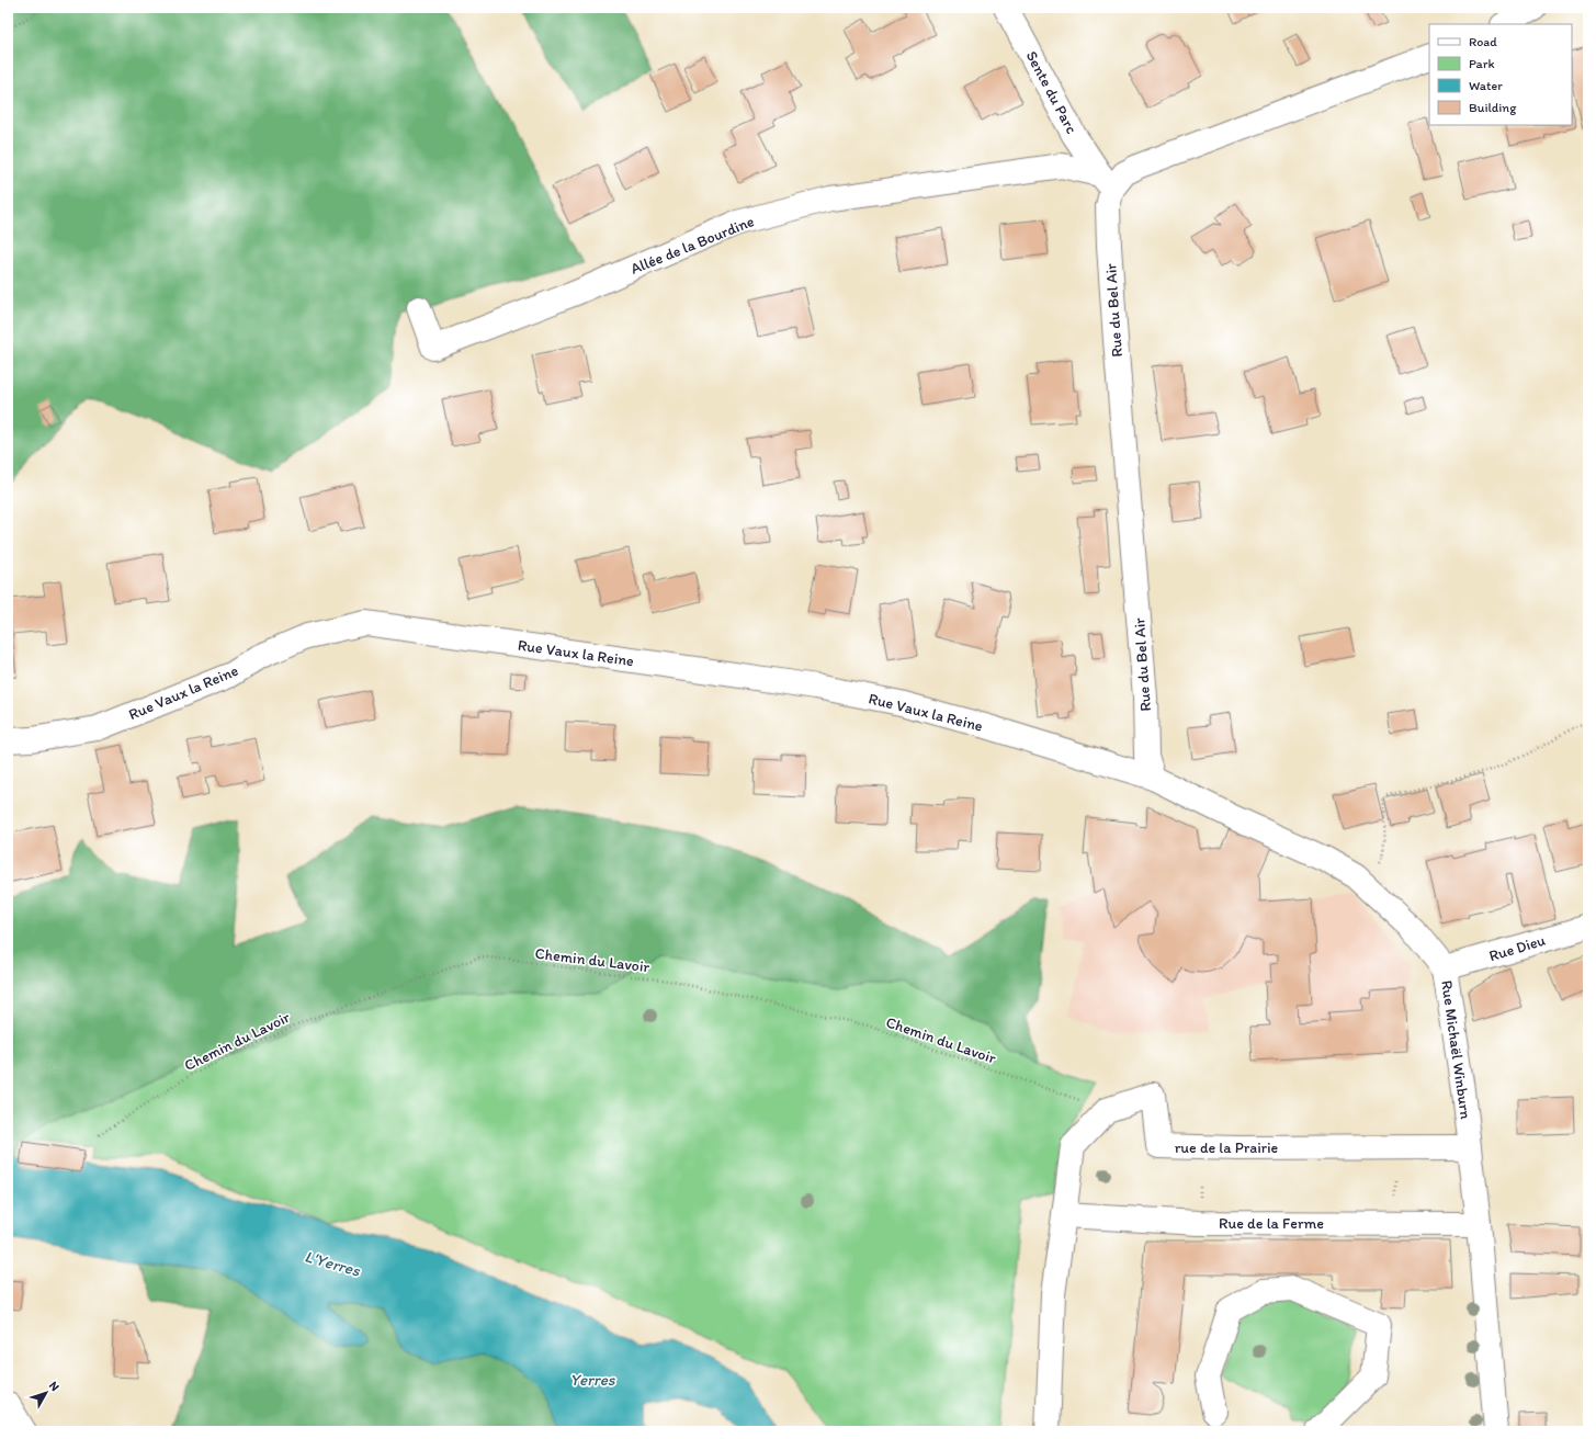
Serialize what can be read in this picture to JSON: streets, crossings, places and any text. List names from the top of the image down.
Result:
{
  "streets": {
    "street": [
      "Sente du Parc",
      "Allée de la Bourdine",
      "Rue du Bel Air",
      "Rue Vaux la Reine",
      "Rue Dieu",
      "Rue Michaël Winburn",
      "rue de la Prairie",
      "Rue de la Ferme"
    ],
    "path": ["Chemin du Lavoir"]
  },
  "crossings": [
    ["Sente du Parc", "Allée de la Bourdine"],
    ["Sente du Parc", "Rue du Bel Air"],
    ["Allée de la Bourdine", "Rue du Bel Air"],
    ["Rue du Bel Air", "Rue Vaux la Reine"],
    ["Rue du Bel Air", "Rue Michaël Winburn"],
    ["Rue Vaux la Reine", "Rue Michaël Winburn"],
    ["Rue Dieu", "Rue Michaël Winburn"],
    ["Chemin du Lavoir", "rue de la Prairie"],
    ["Rue Michaël Winburn", "rue de la Prairie"],
    ["Rue Michaël Winburn", "Rue de la Ferme"],
    ["rue de la Prairie", "Rue de la Ferme"]
  ],
  "water": ["L'Yerres", "Yerres"],
  "legend": [
    "Road",
    "Park",
    "Water",
    "Building"
  ],
  "north": "top right"
}
